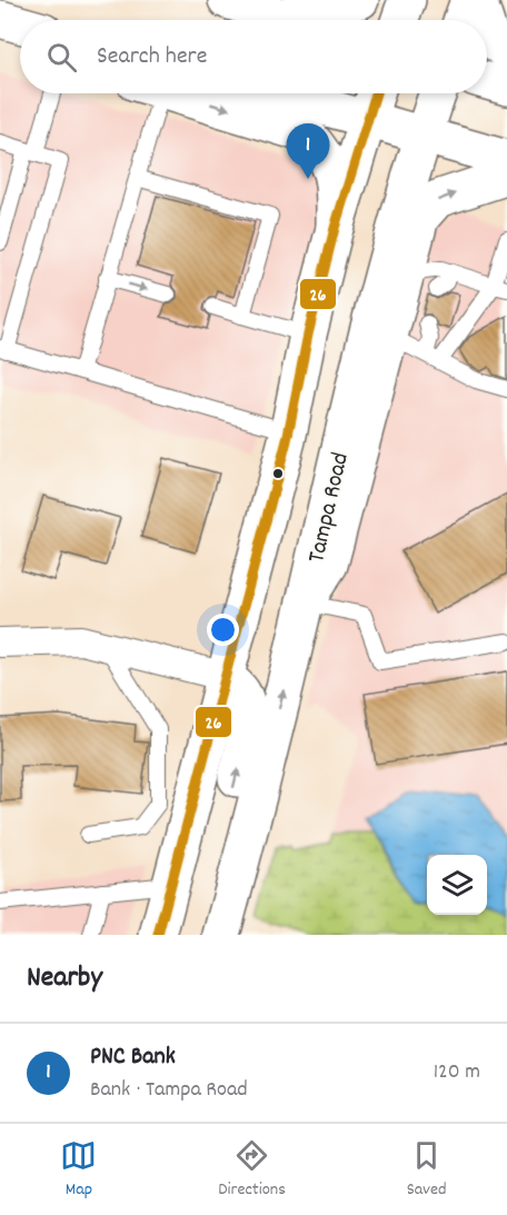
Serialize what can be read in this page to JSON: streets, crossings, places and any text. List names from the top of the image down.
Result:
{
  "streets": {
    "main road": ["Tampa Road"]
  },
  "lines": ["transit line 26"],
  "page": {
    "search": "Search here",
    "pins": "1",
    "heading": "Nearby",
    "list": [
      {
        "mark": "1",
        "name": "PNC Bank",
        "note": "Bank · Tampa Road",
        "value": "120 m"
      }
    ],
    "nav": ["Map", "Directions", "Saved"]
  }
}
